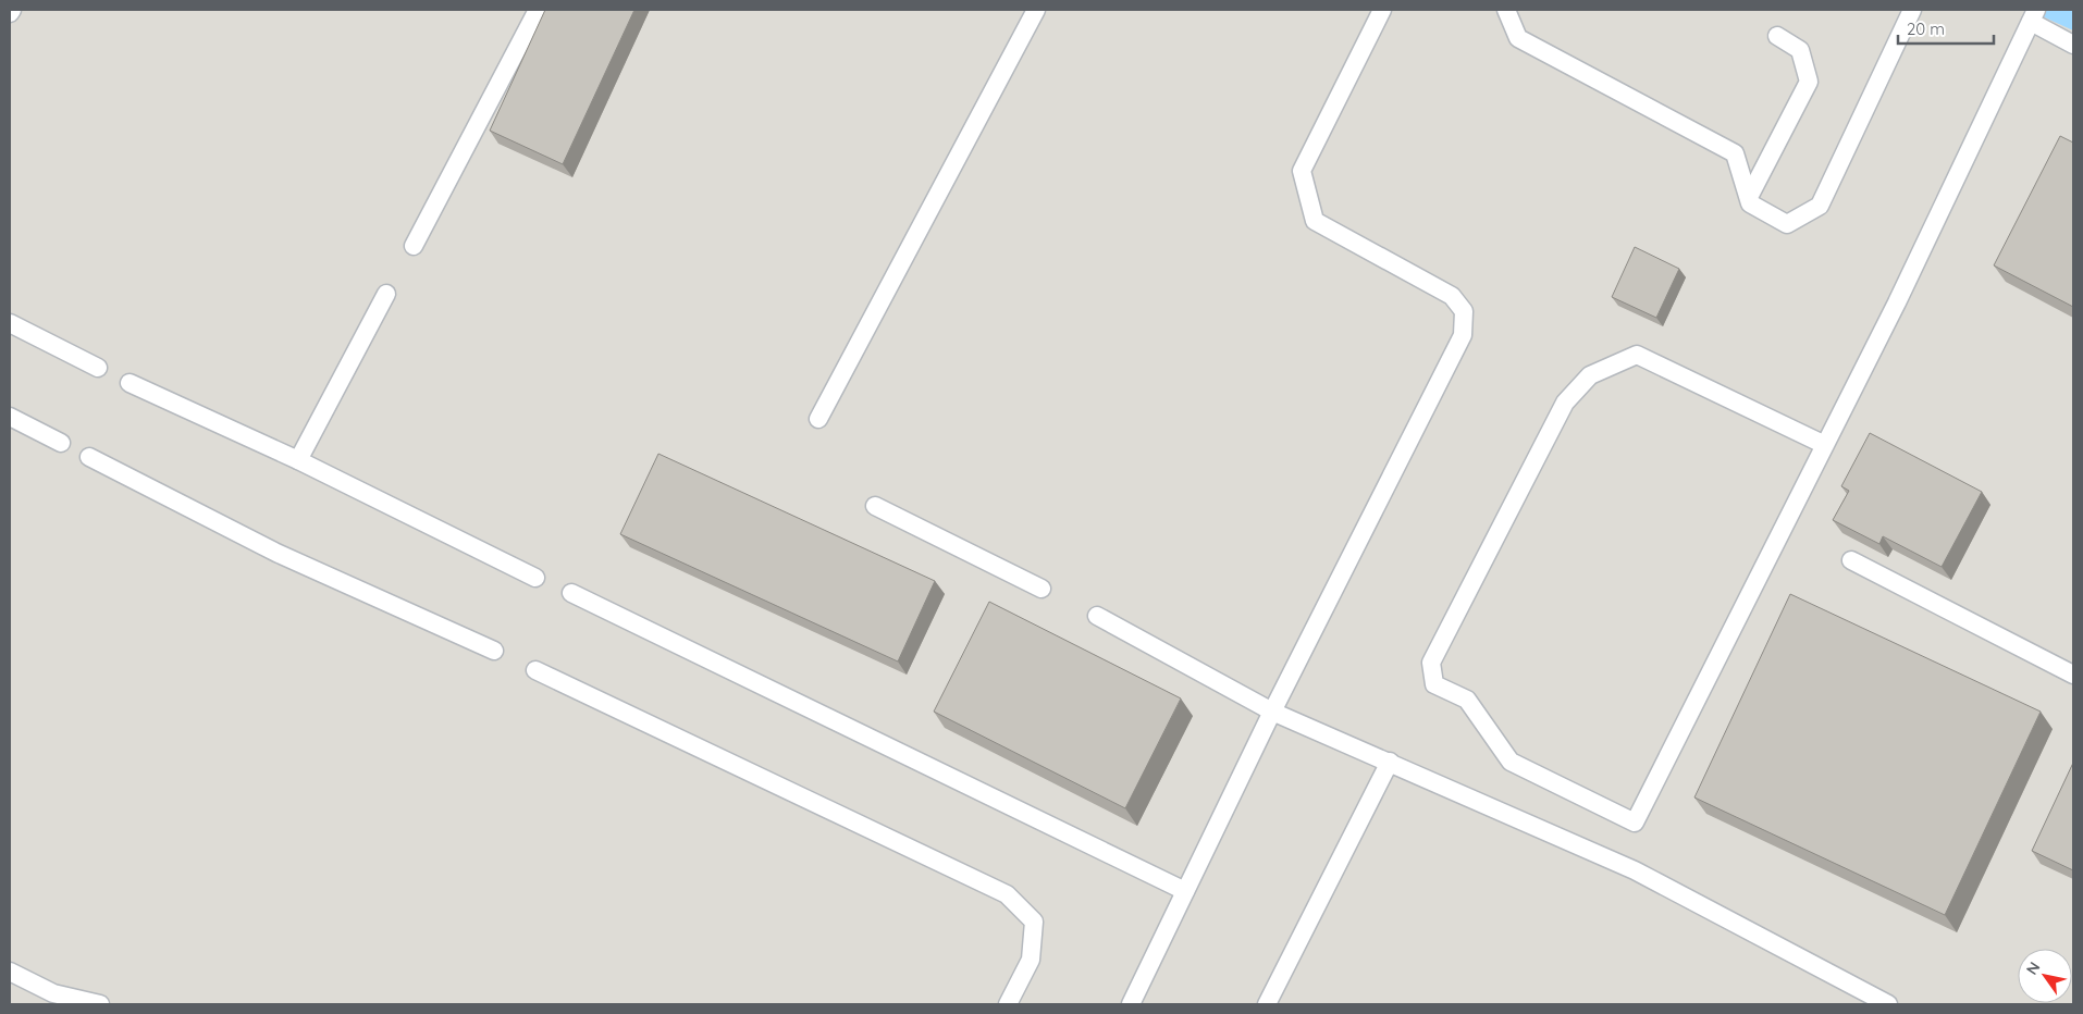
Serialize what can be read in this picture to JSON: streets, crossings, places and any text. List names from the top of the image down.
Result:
{
  "scale_bar": "20 m",
  "north": "top left"
}
